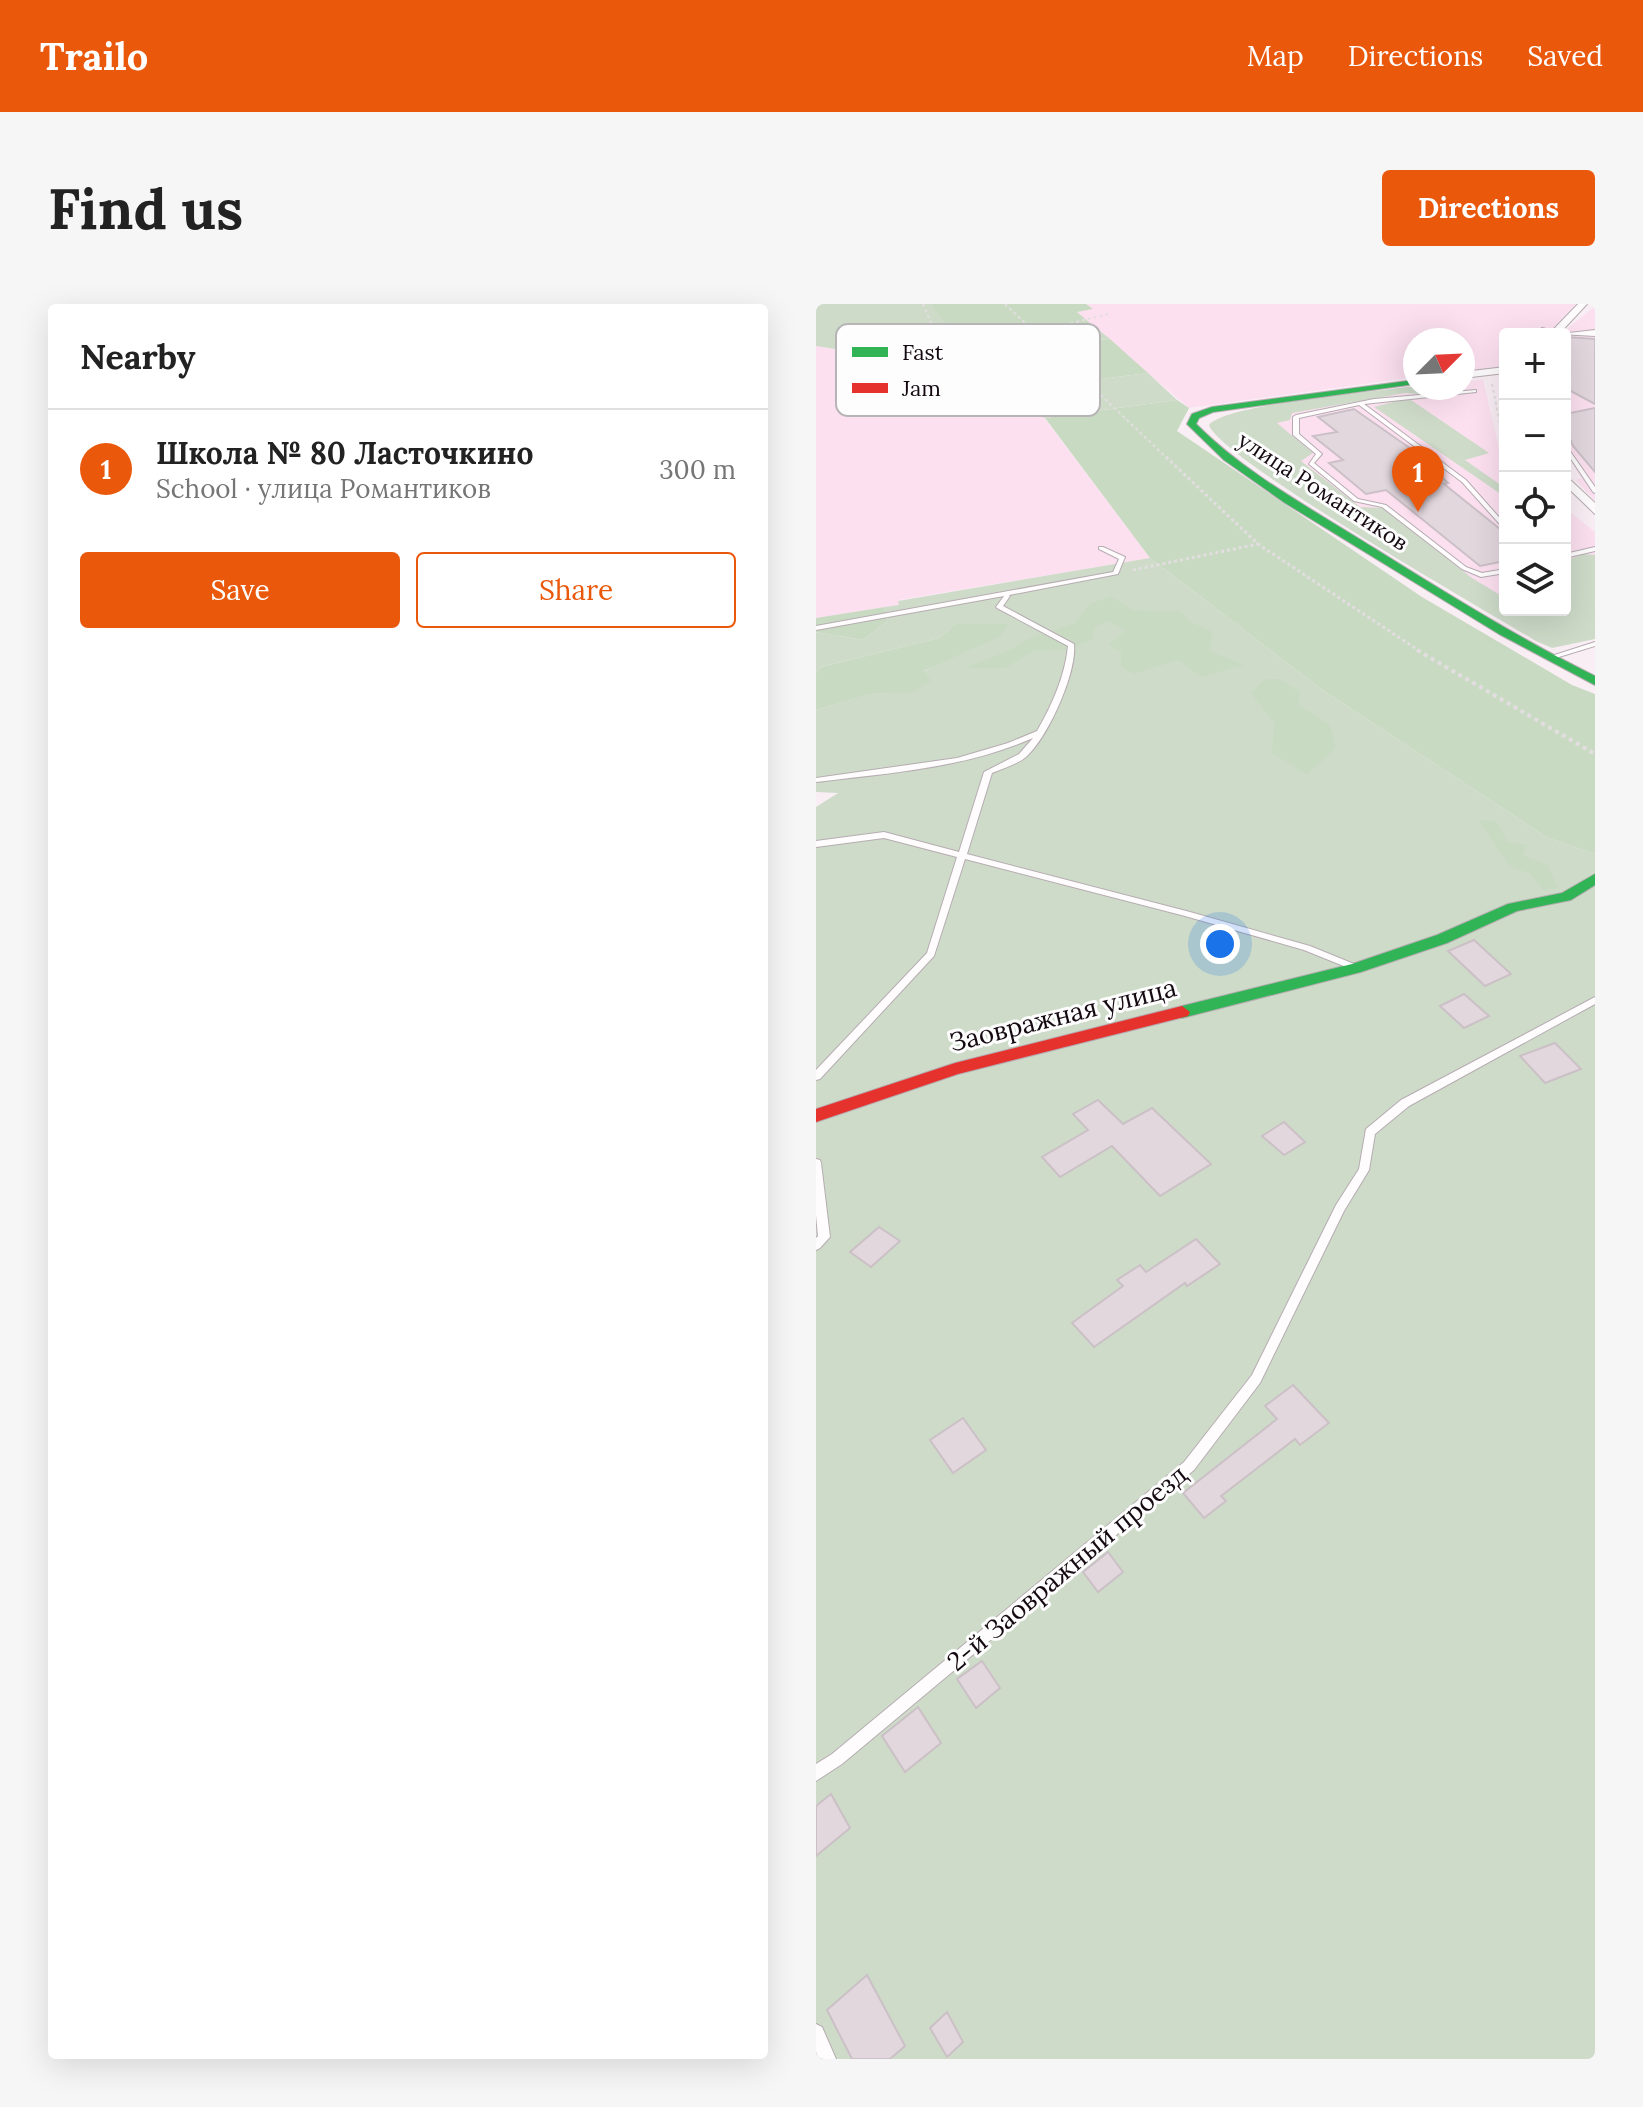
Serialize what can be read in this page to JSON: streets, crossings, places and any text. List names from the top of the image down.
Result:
{
  "streets": {
    "street": ["улица Романтиков", "Заовражная улица"],
    "lane": ["2-й Заовражный проезд"]
  },
  "legend": ["Fast", "Jam"],
  "north": "top right",
  "page": {
    "header": "Trailo",
    "nav": ["Map", "Directions", "Saved"],
    "buttons": [
      "Directions",
      ["Save", "Share"]
    ],
    "title": "Find us",
    "heading": "Nearby",
    "map_buttons": ["+", "−"],
    "list": [
      {
        "mark": "1",
        "name": "Школа № 80 Ласточкино",
        "note": "School · улица Романтиков",
        "value": "300 m"
      }
    ],
    "pins": "1"
  }
}
